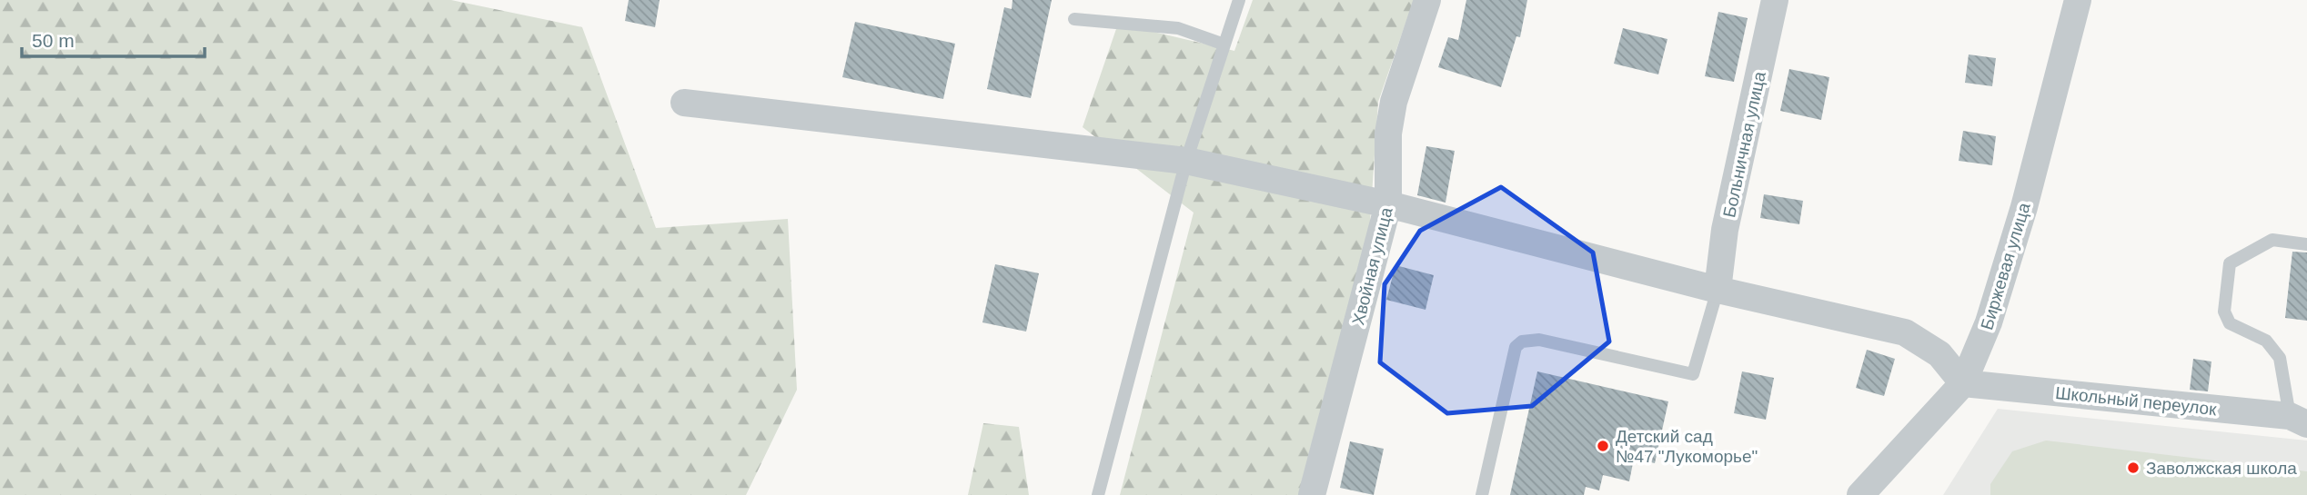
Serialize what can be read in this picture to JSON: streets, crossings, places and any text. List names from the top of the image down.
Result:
{
  "streets": {
    "street": [
      "Больничная улица",
      "Хвойная улица",
      "Биржевая улица",
      "Школьный переулок"
    ]
  },
  "crossings": [
    ["Биржевая улица", "Школьный переулок"]
  ],
  "places": ["Детский сад №47 \"Лукоморье\"", "Заволжская школа"],
  "scale_bar": "50 m"
}
